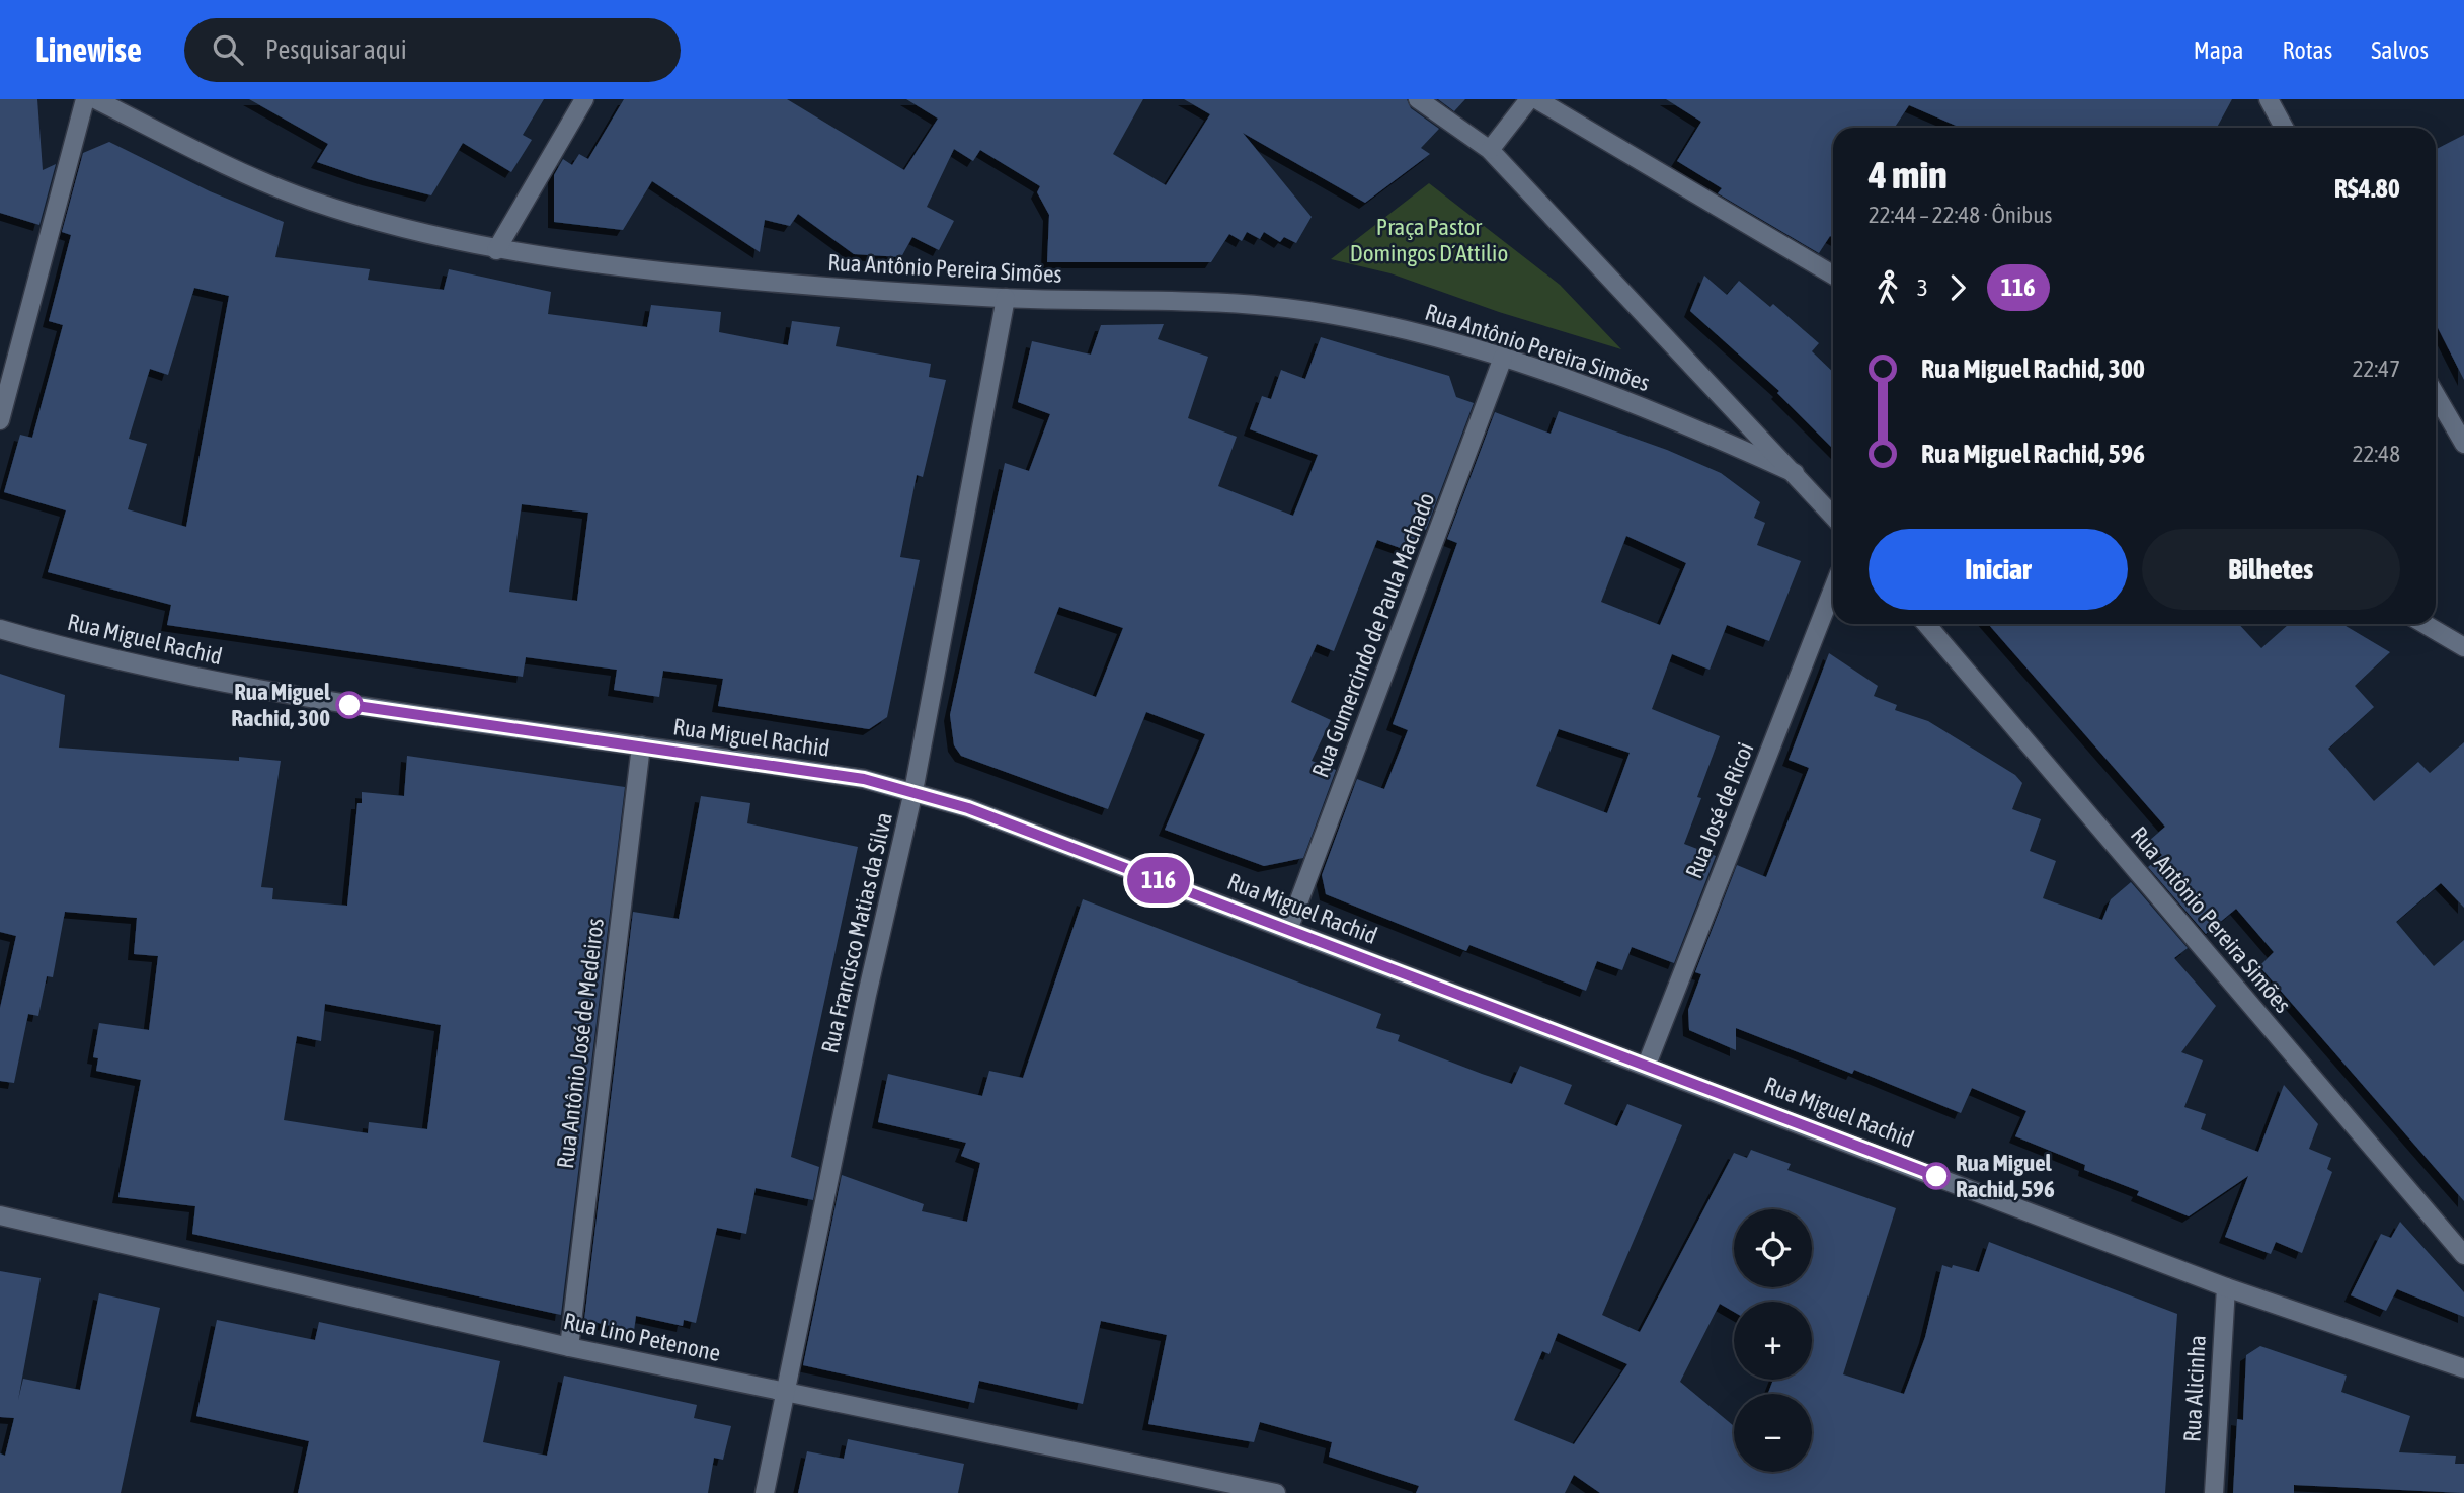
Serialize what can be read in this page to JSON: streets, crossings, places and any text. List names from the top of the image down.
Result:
{
  "streets": {
    "street": [
      "Rua Antônio Pereira Simões",
      "Rua Gumercindo de Paula Machado",
      "Rua Miguel Rachid",
      "Rua José de Ricoi",
      "Rua Francisco Matias da Silva",
      "Rua Antônio José de Medeiros",
      "Rua Lino Petenone",
      "Rua Alicinha"
    ]
  },
  "crossings": [
    ["Rua Antônio Pereira Simões", "Rua Gumercindo de Paula Machado"],
    ["Rua Antônio Pereira Simões", "Rua Francisco Matias da Silva"],
    ["Rua Gumercindo de Paula Machado", "Rua Miguel Rachid"],
    ["Rua Miguel Rachid", "Rua José de Ricoi"],
    ["Rua Miguel Rachid", "Rua Francisco Matias da Silva"],
    ["Rua Miguel Rachid", "Rua Antônio José de Medeiros"],
    ["Rua Miguel Rachid", "Rua Alicinha"],
    ["Rua Francisco Matias da Silva", "Rua Lino Petenone"],
    ["Rua Antônio José de Medeiros", "Rua Lino Petenone"]
  ],
  "parks": ["Praça Pastor Domingos D´Attilio"],
  "places": ["Rua Miguel Rachid, 300", "Rua Miguel Rachid, 596"],
  "lines": ["bus line 116"],
  "page": {
    "header": "Linewise",
    "search": "Pesquisar aqui",
    "nav": ["Mapa", "Rotas", "Salvos"],
    "on_map": "116",
    "heading": ["4 min", "22:44 – 22:48 · Ônibus", "R$4.80"],
    "legs": ["3", "116"],
    "list": [
      {
        "name": "Rua Miguel Rachid, 300",
        "value": "22:47"
      },
      {
        "name": "Rua Miguel Rachid, 596",
        "value": "22:48"
      }
    ],
    "buttons": ["Iniciar", "Bilhetes"],
    "map_buttons": ["+", "−"]
  }
}
